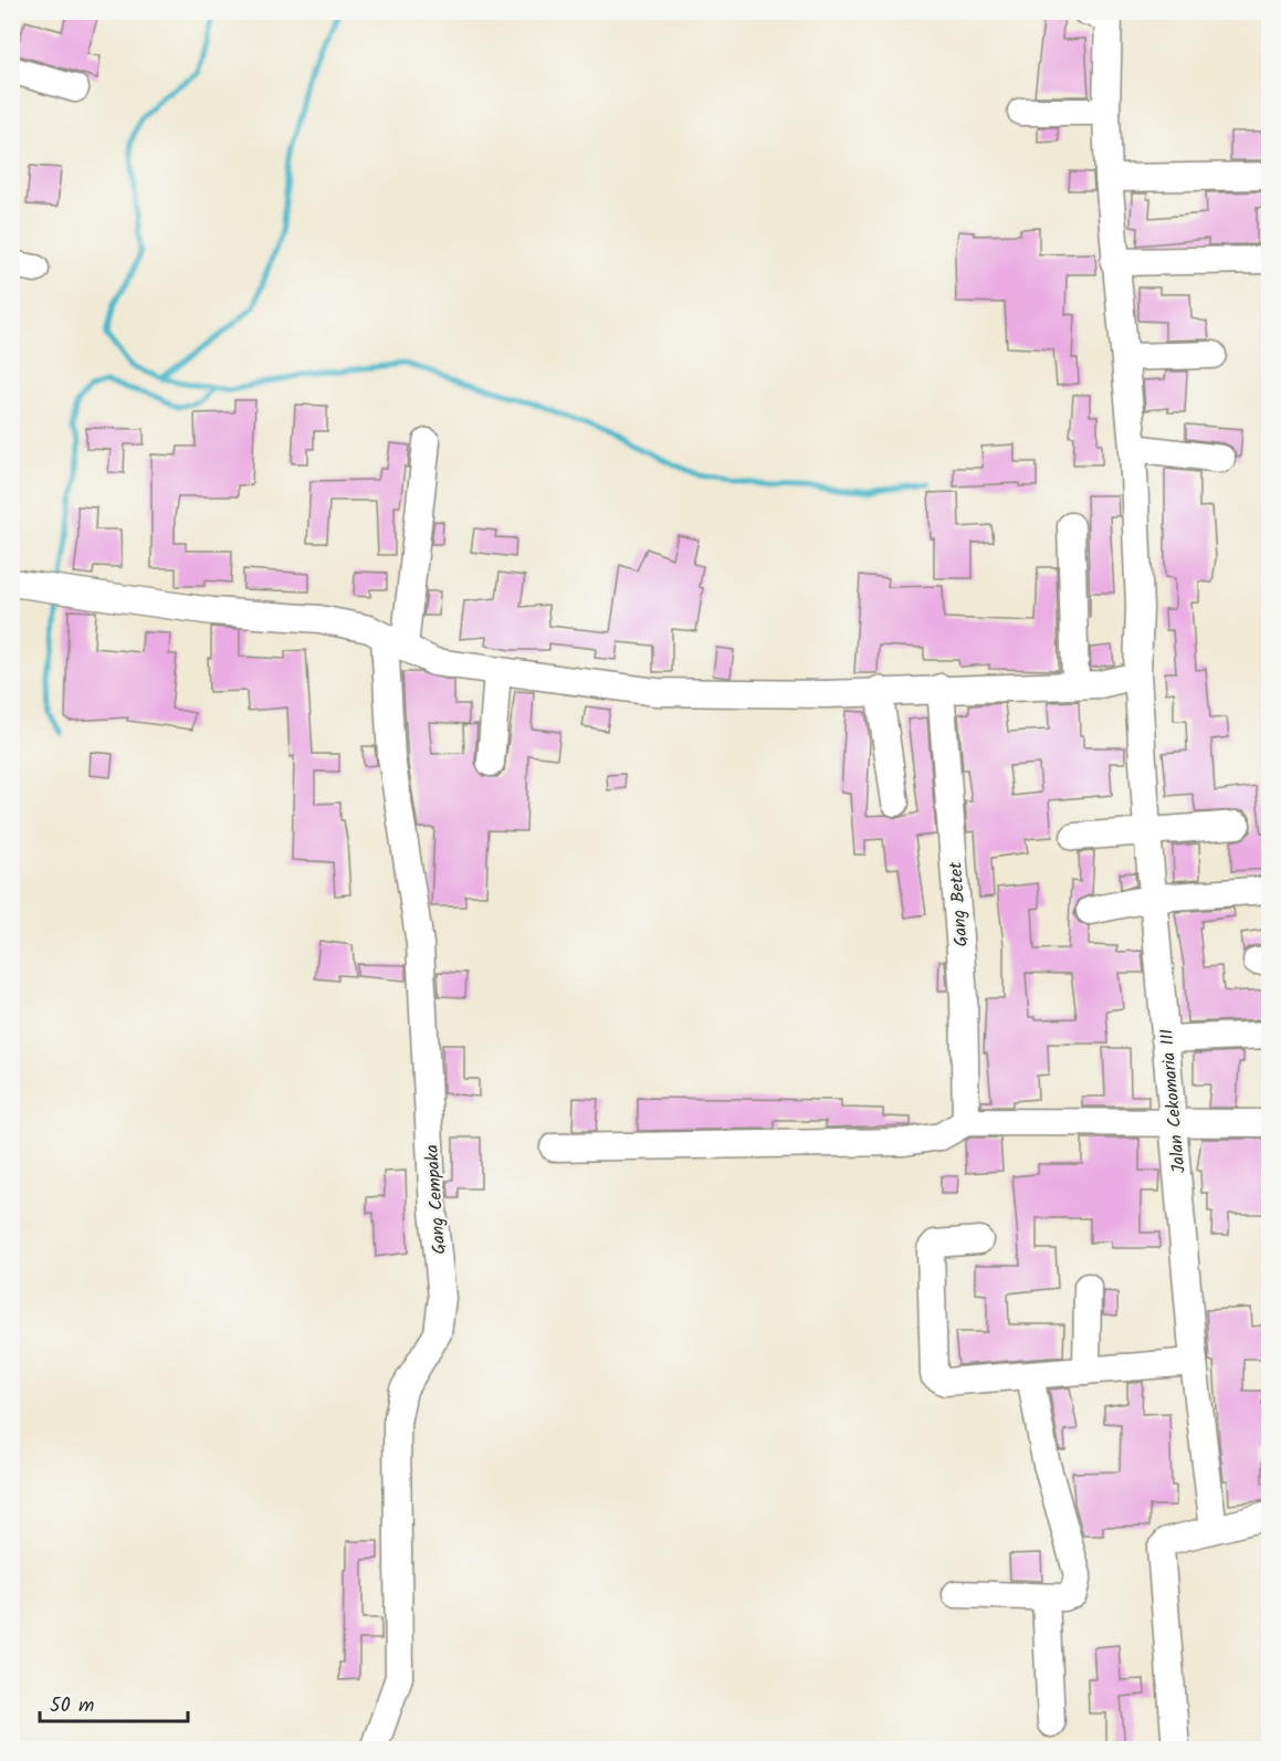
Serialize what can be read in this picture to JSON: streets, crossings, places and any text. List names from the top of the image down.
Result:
{
  "streets": {
    "street": ["Gang Betet", "Jalan Cekomaria III", "Gang Cempaka"]
  },
  "scale_bar": "50 m"
}
